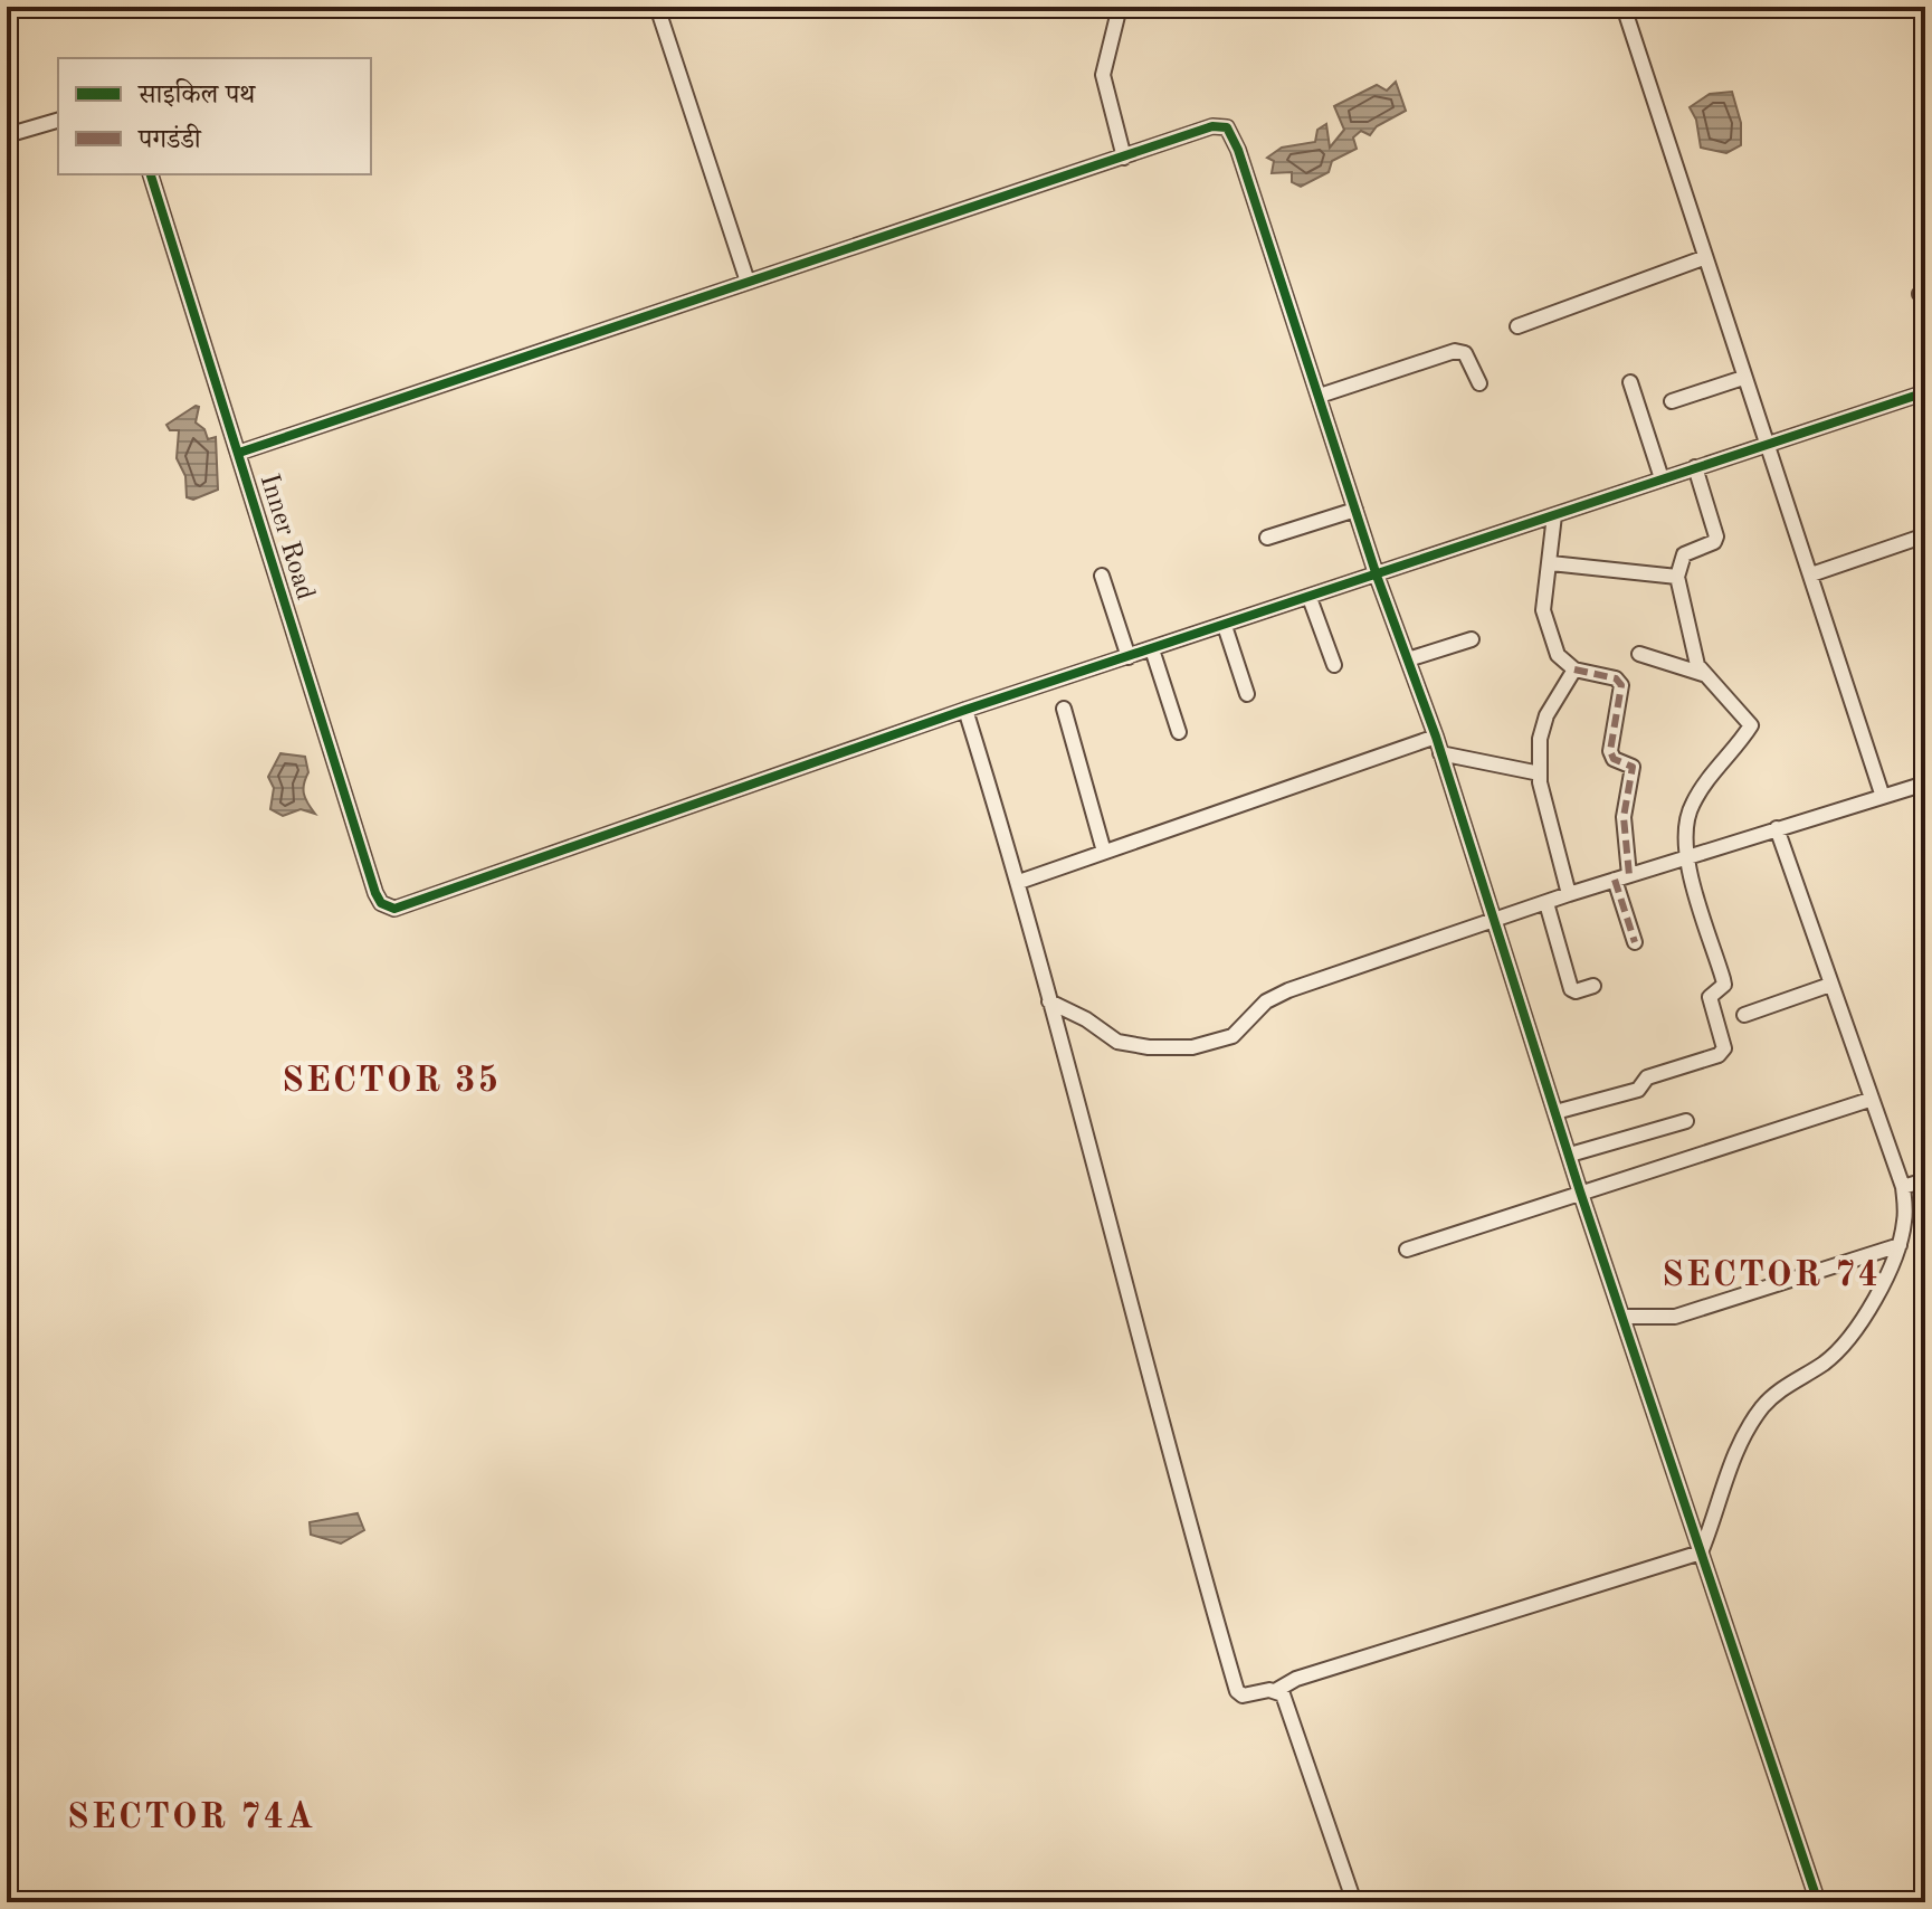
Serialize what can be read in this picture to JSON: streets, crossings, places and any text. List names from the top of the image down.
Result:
{
  "streets": {
    "street": ["Inner Road"]
  },
  "districts": ["SECTOR 35", "SECTOR 74", "SECTOR 74A"],
  "legend": ["साइकिल पथ", "पगडंडी"]
}
